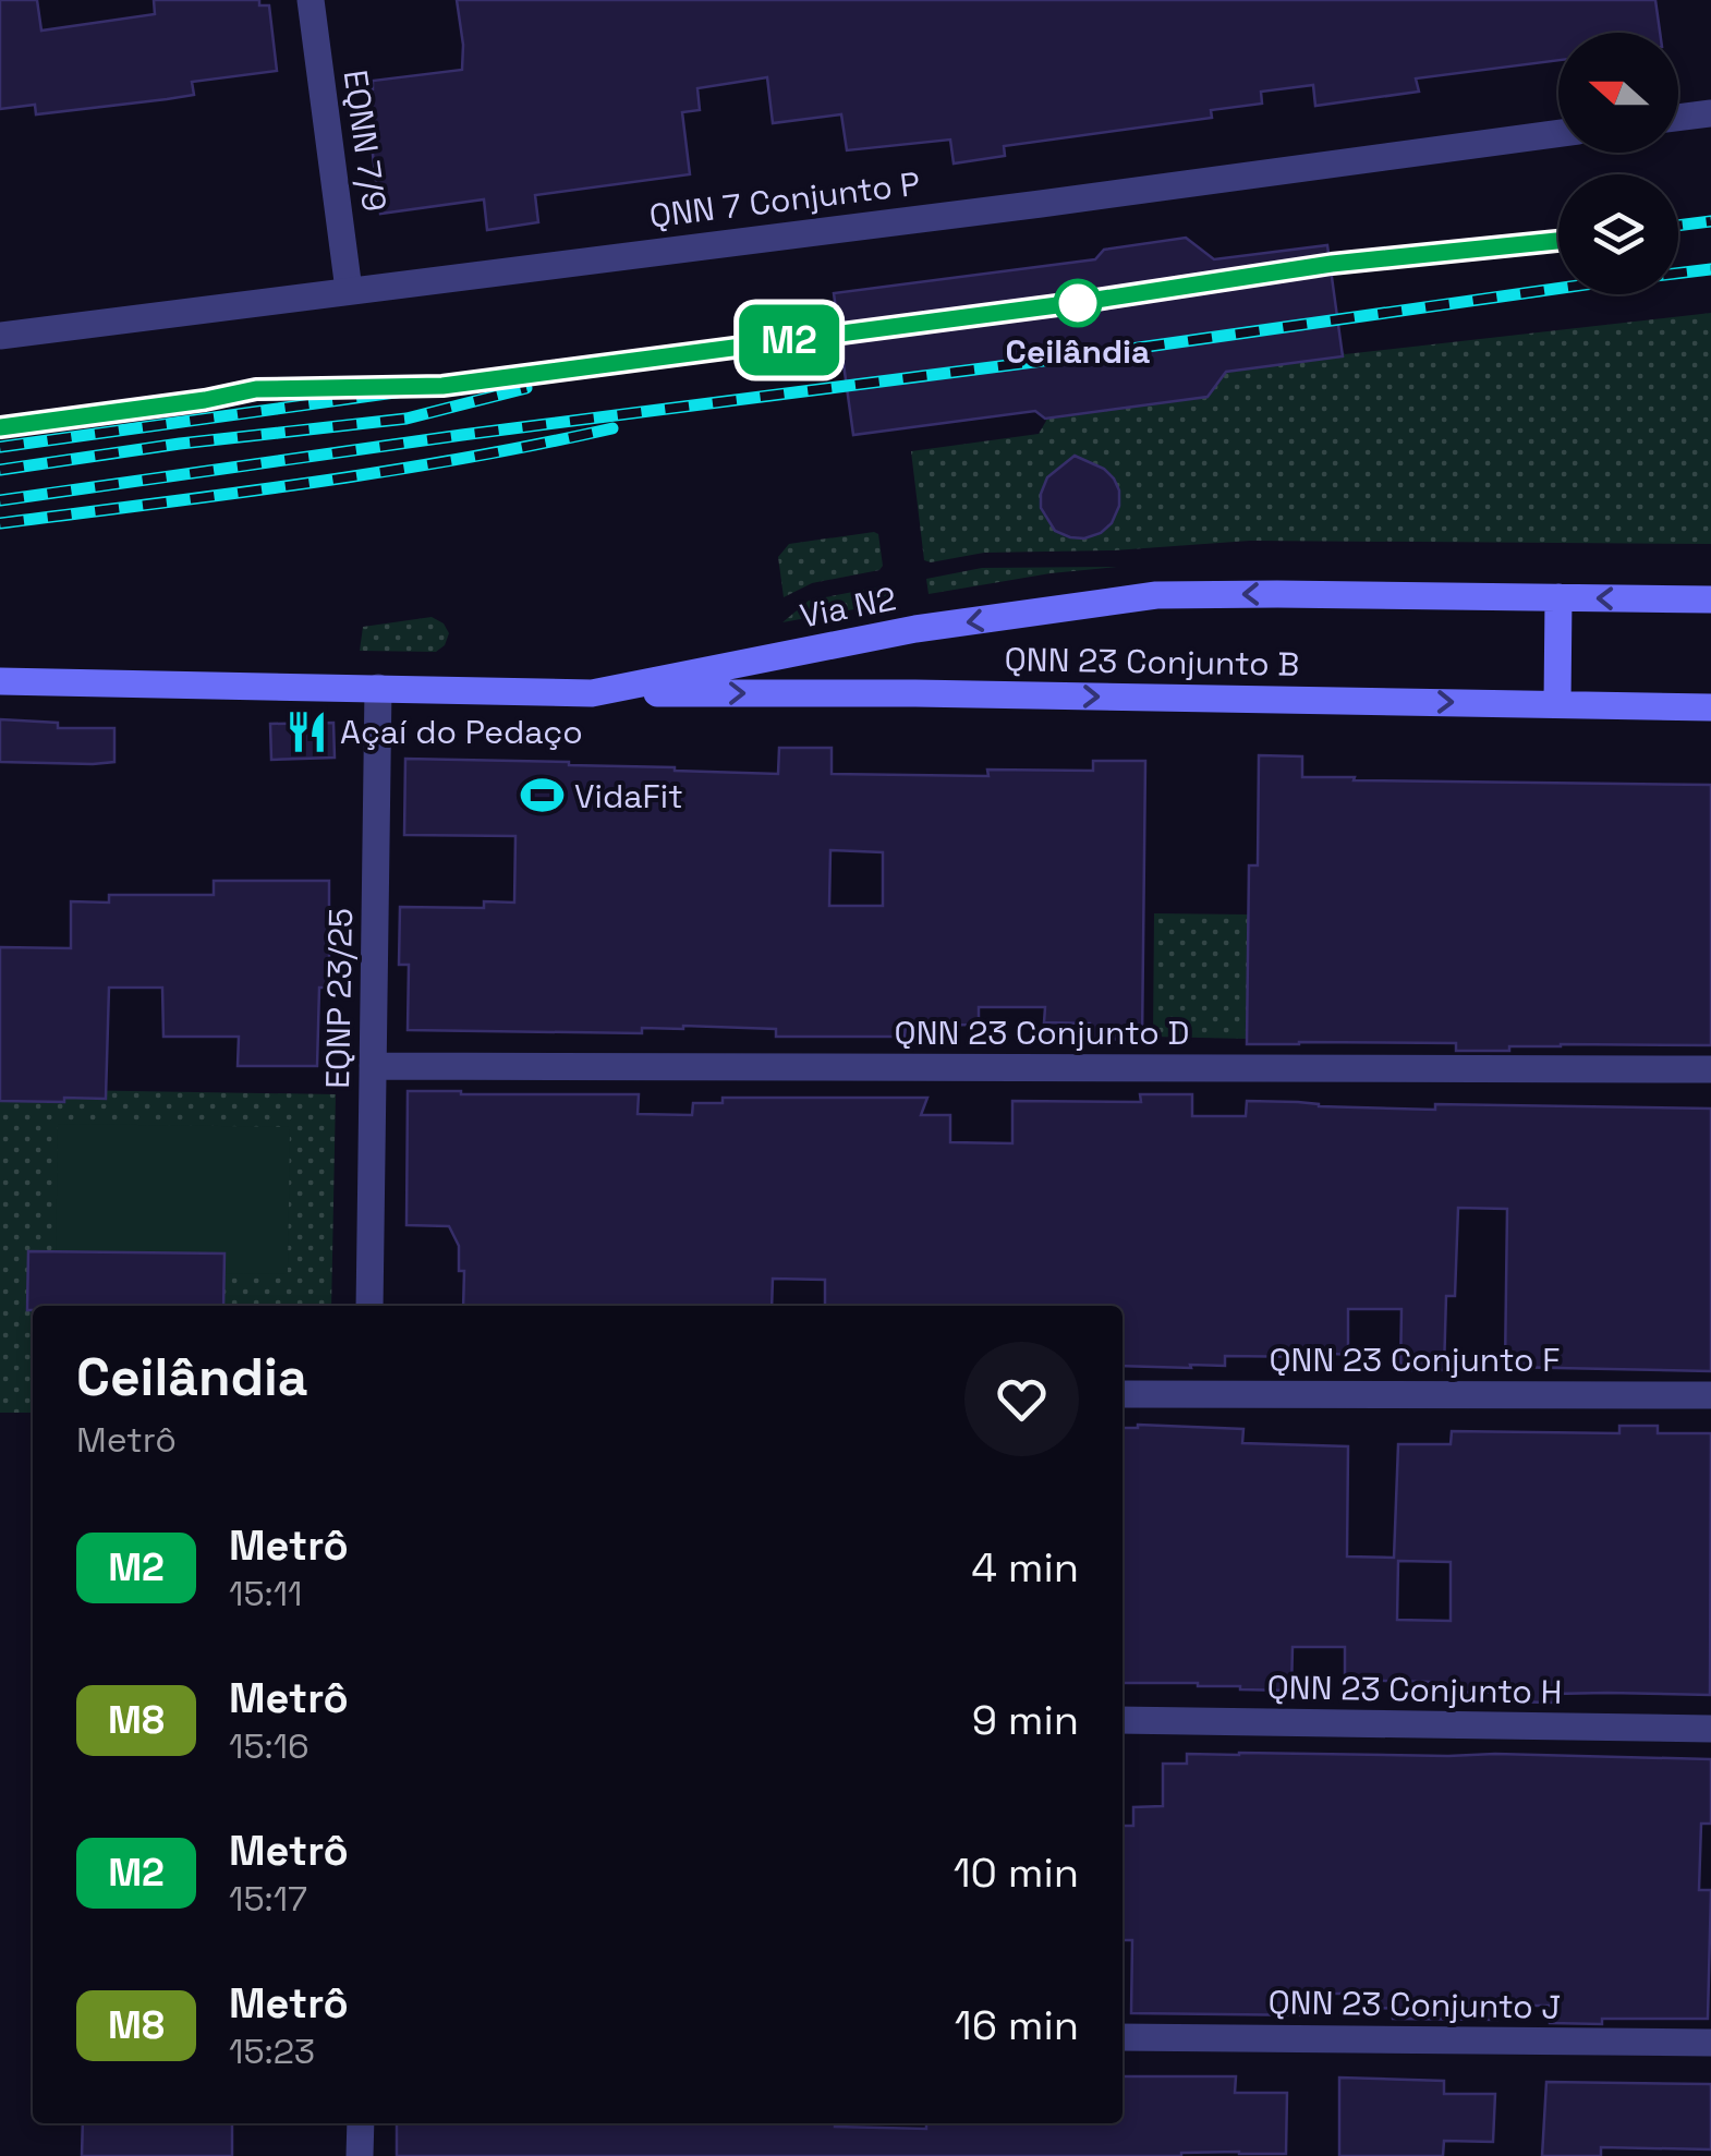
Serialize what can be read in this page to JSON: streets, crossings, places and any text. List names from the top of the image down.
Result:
{
  "streets": {
    "main road": ["Via N2", "QNN 23 Conjunto B"],
    "street": [
      "EQNN 7/9",
      "QNN 7 Conjunto P",
      "EQNP 23/25",
      "QNN 23 Conjunto D",
      "QNN 23 Conjunto F",
      "QNN 23 Conjunto H",
      "QNN 23 Conjunto J"
    ]
  },
  "crossings": [
    ["EQNN 7/9", "QNN 7 Conjunto P"],
    ["Via N2", "QNN 23 Conjunto B"],
    ["Via N2", "EQNP 23/25"],
    ["EQNP 23/25", "QNN 23 Conjunto D"]
  ],
  "one_way": ["Via N2", "QNN 23 Conjunto B"],
  "places": {
    "other": ["Ceilândia"],
    "restaurant": ["Açaí do Pedaço"],
    "sports": ["VidaFit"]
  },
  "lines": ["metro line M2"],
  "north": "left",
  "page": {
    "on_map": "M2",
    "heading": ["Ceilândia", "Metrô"],
    "list": [
      {
        "mark": "M2",
        "name": "Metrô",
        "note": "15:11",
        "value": "4 min"
      },
      {
        "mark": "M8",
        "name": "Metrô",
        "note": "15:16",
        "value": "9 min"
      },
      {
        "mark": "M2",
        "name": "Metrô",
        "note": "15:17",
        "value": "10 min"
      },
      {
        "mark": "M8",
        "name": "Metrô",
        "note": "15:23",
        "value": "16 min"
      }
    ]
  }
}
